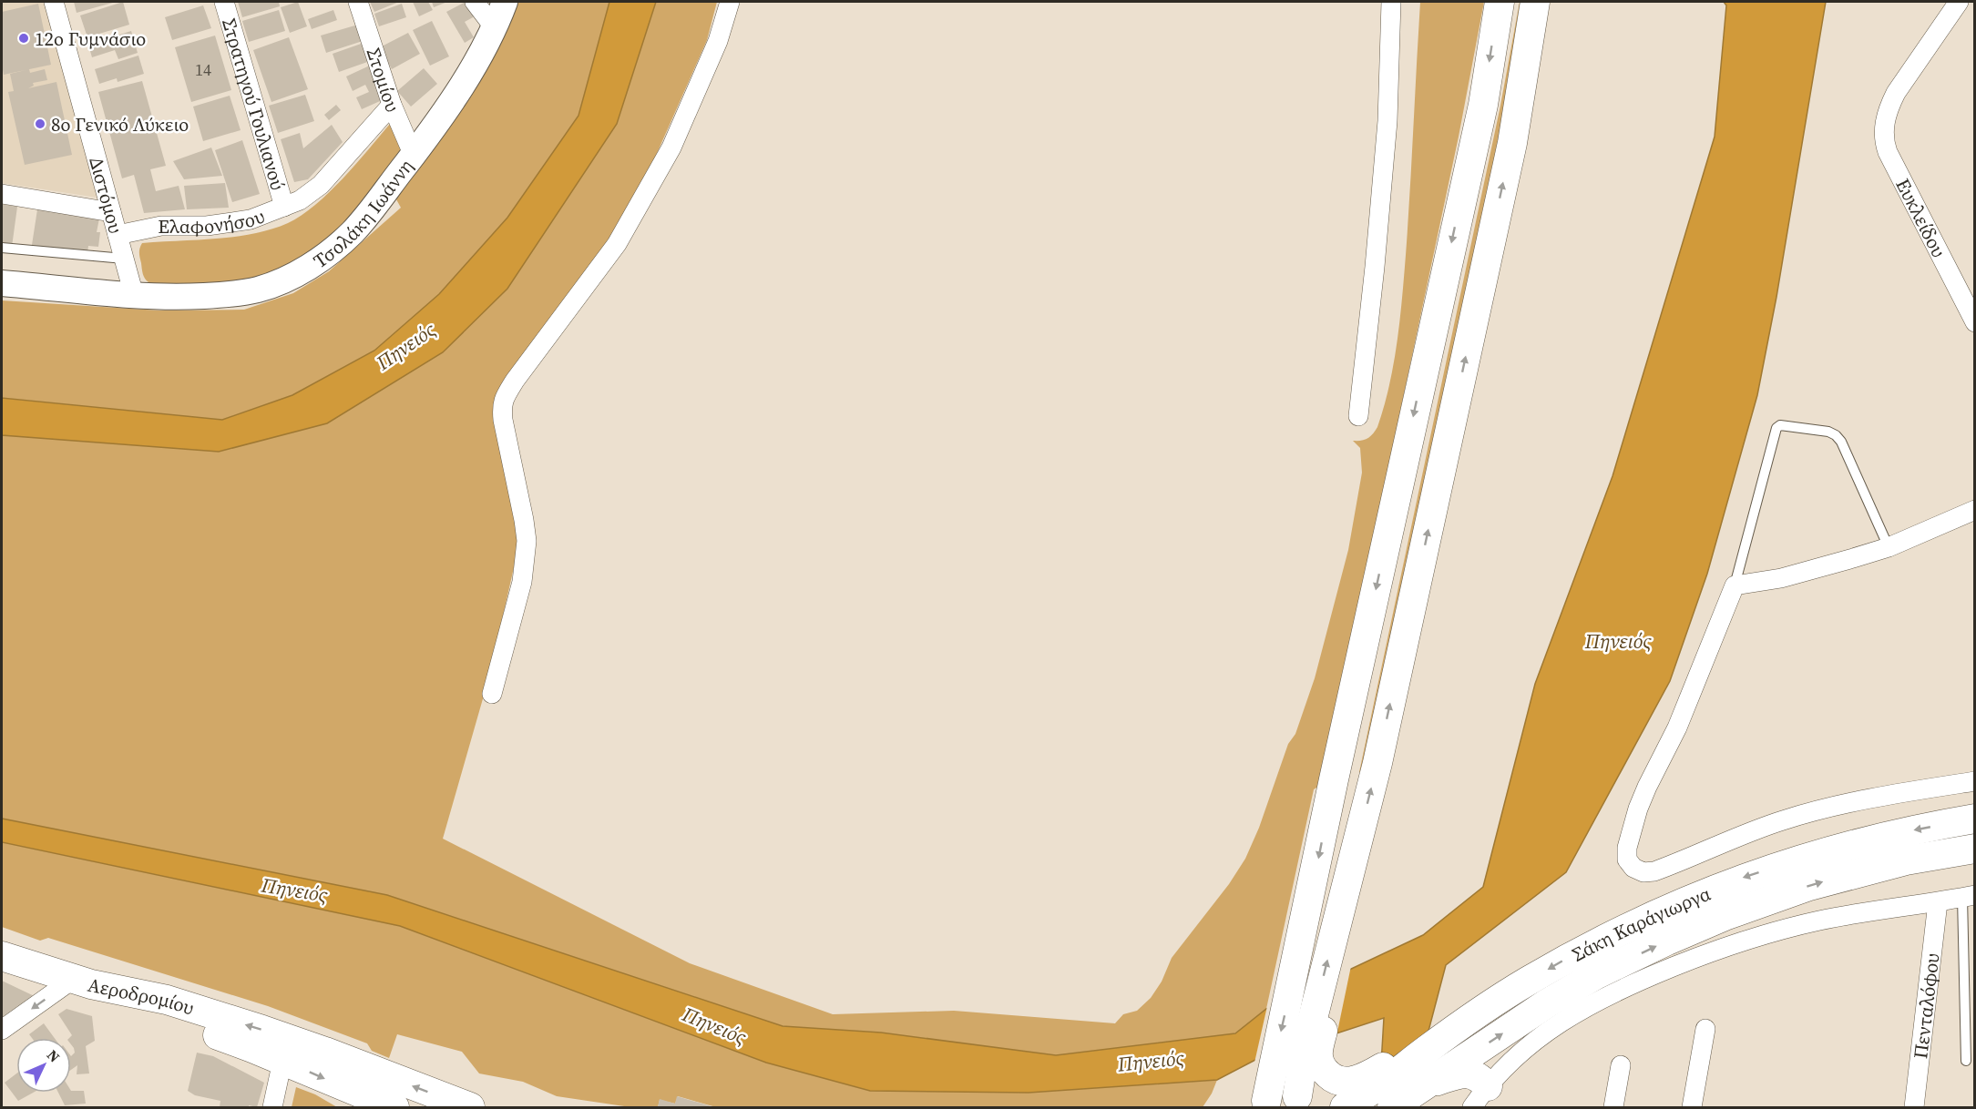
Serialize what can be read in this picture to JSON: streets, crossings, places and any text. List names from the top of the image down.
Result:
{
  "streets": {
    "main road": ["Σάκη Καράγιωργα", "Αεροδρομίου"],
    "street": [
      "Στομίου",
      "Στρατηγού Γουλιανού",
      "Διστόμου",
      "Τσολάκη Ιωάννη",
      "Ευκλείδου",
      "Ελαφονήσου",
      "Πενταλόφου"
    ]
  },
  "crossings": [
    ["Στομίου", "Τσολάκη Ιωάννη"],
    ["Στομίου", "Ελαφονήσου"],
    ["Στρατηγού Γουλιανού", "Ελαφονήσου"],
    ["Διστόμου", "Τσολάκη Ιωάννη"],
    ["Διστόμου", "Ελαφονήσου"]
  ],
  "water": ["Πηνειός"],
  "places": ["12ο Γυμνάσιο", "8ο Γενικό Λύκειο"],
  "house_numbers": ["14"],
  "north": "top right"
}
